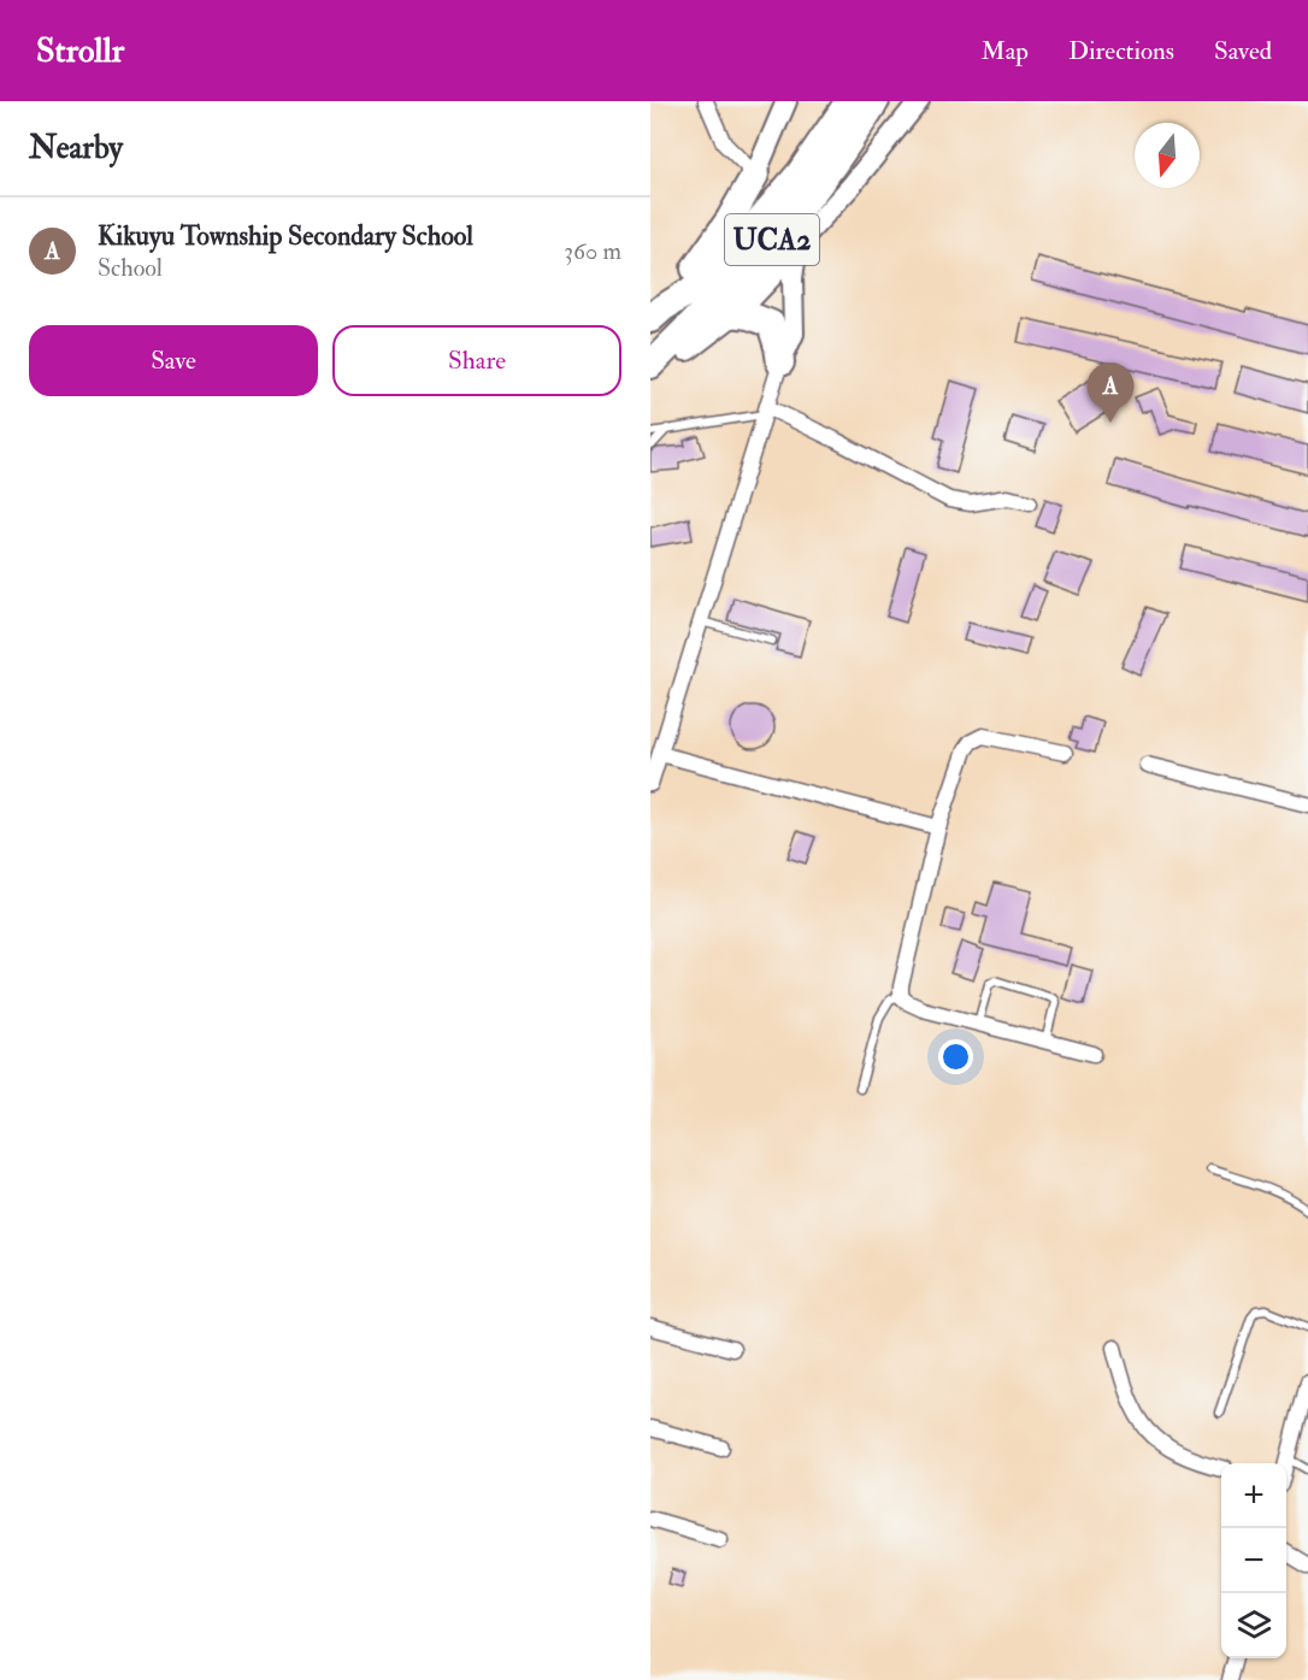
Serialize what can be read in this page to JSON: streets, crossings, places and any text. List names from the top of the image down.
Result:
{
  "streets": {
    "highway": ["UCA2"]
  },
  "north": "bottom",
  "page": {
    "header": "Strollr",
    "nav": ["Map", "Directions", "Saved"],
    "heading": "Nearby",
    "list": [
      {
        "mark": "A",
        "name": "Kikuyu Township Secondary School",
        "note": "School",
        "value": "360 m"
      }
    ],
    "buttons": ["Save", "Share"],
    "pins": "A",
    "map_buttons": ["+", "−"]
  }
}
